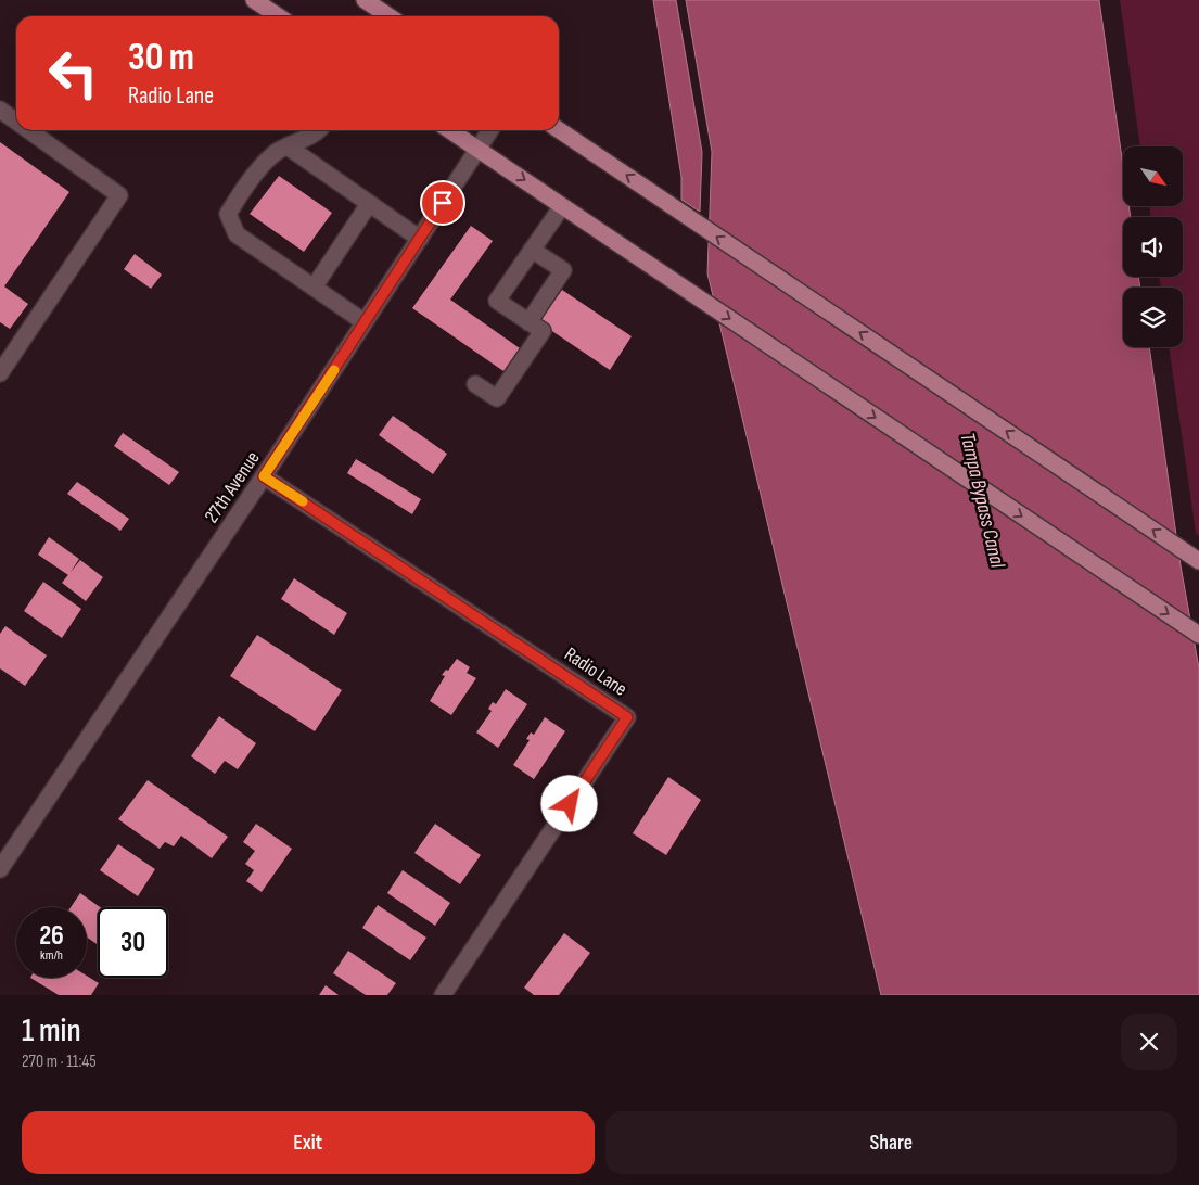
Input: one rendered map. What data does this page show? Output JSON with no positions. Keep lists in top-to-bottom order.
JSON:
{
  "streets": {
    "street": ["27th Avenue", "Radio Lane"]
  },
  "crossings": [
    ["27th Avenue", "Radio Lane"]
  ],
  "water": ["Tampa Bypass Canal"],
  "north": "bottom right",
  "page": {
    "turn": ["30 m", "Radio Lane"],
    "speed": "26 km/h",
    "limit": "30",
    "heading": ["1 min", "270 m · 11:45"],
    "buttons": ["Exit", "Share"]
  }
}
